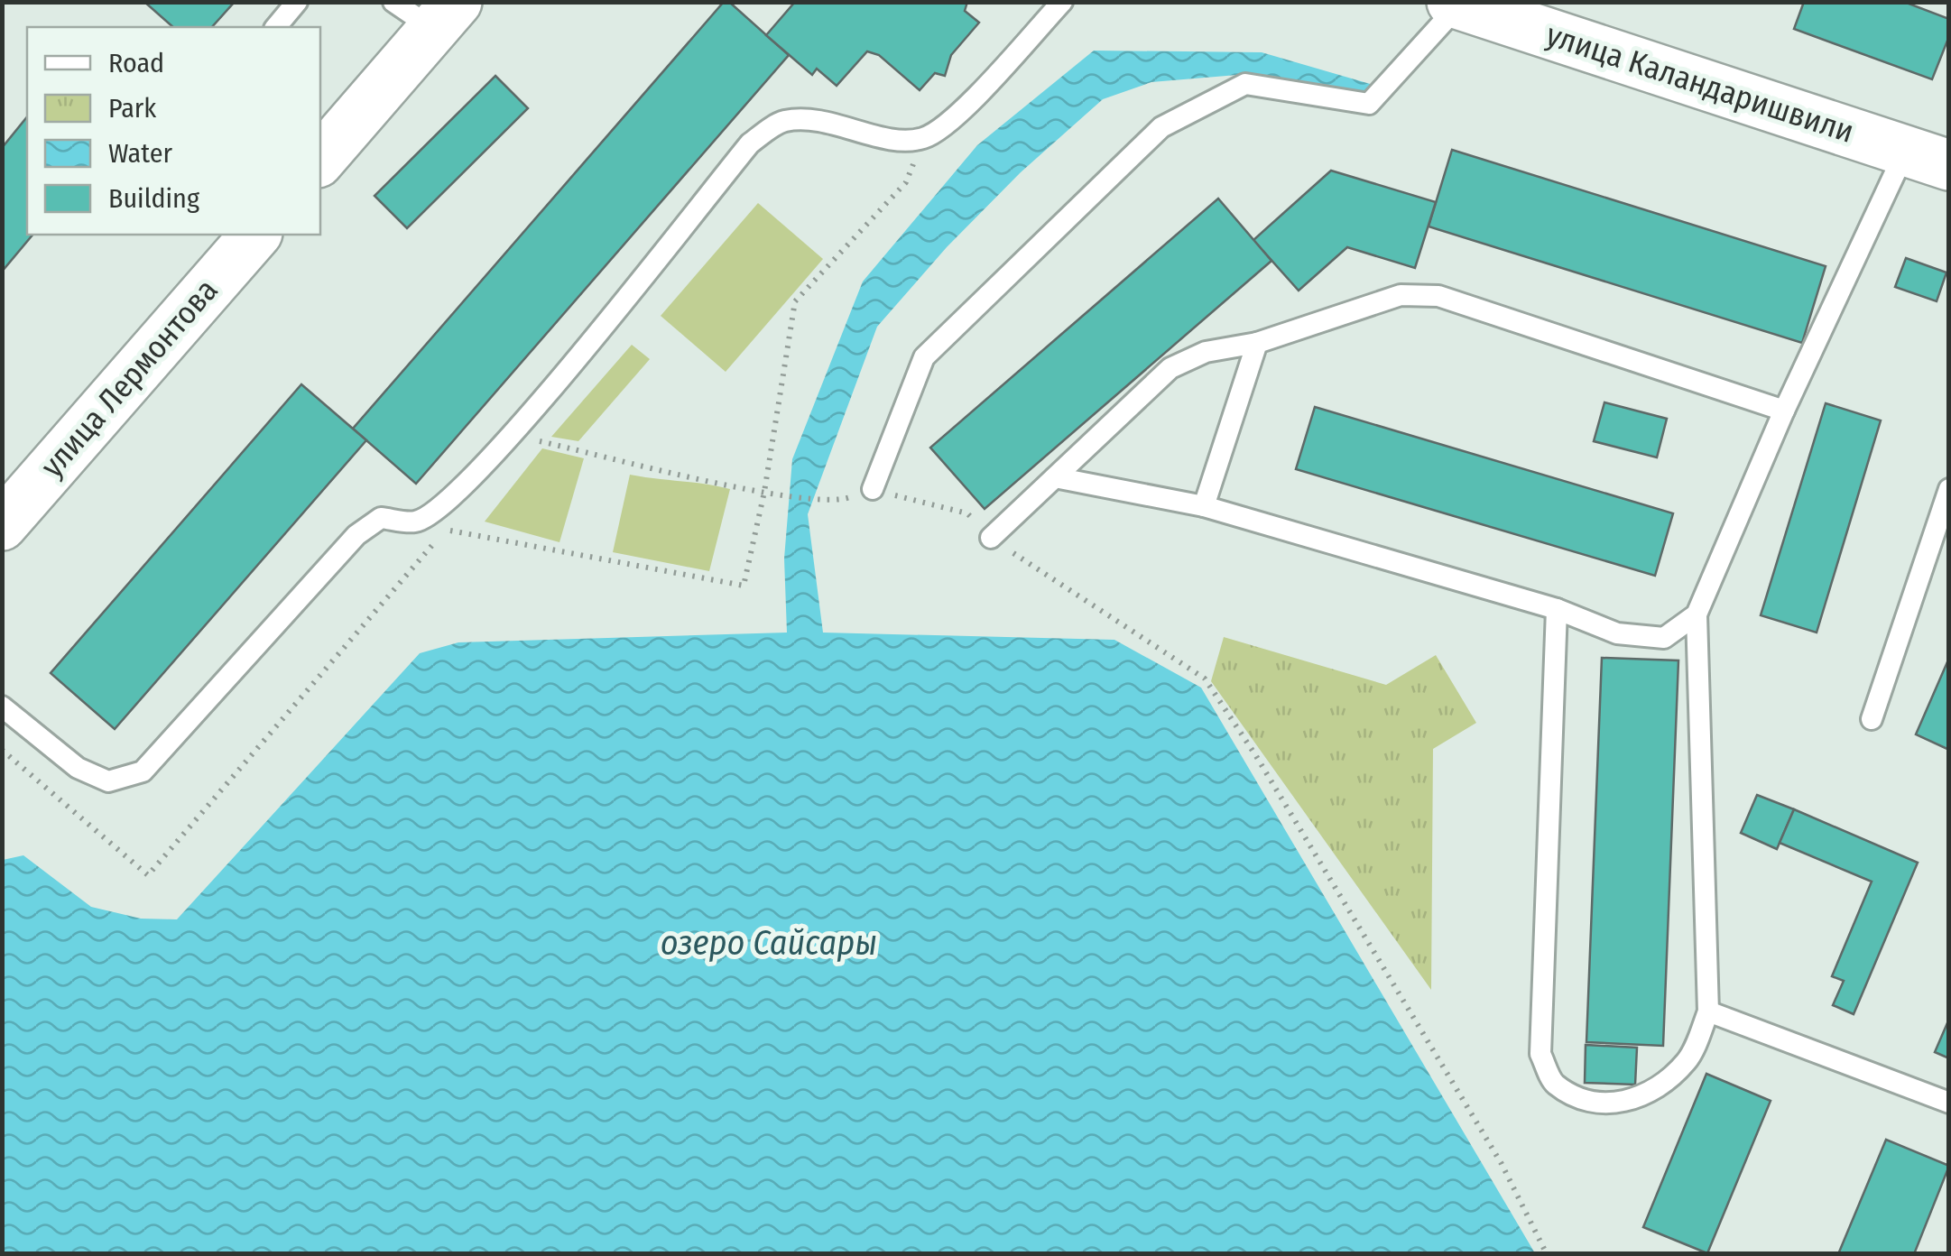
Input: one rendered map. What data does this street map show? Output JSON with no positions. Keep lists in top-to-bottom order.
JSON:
{
  "streets": {
    "main road": ["улица Каландаришвили", "улица Лермонтова"]
  },
  "water": ["озеро Сайсары"],
  "legend": [
    "Road",
    "Park",
    "Water",
    "Building"
  ]
}
